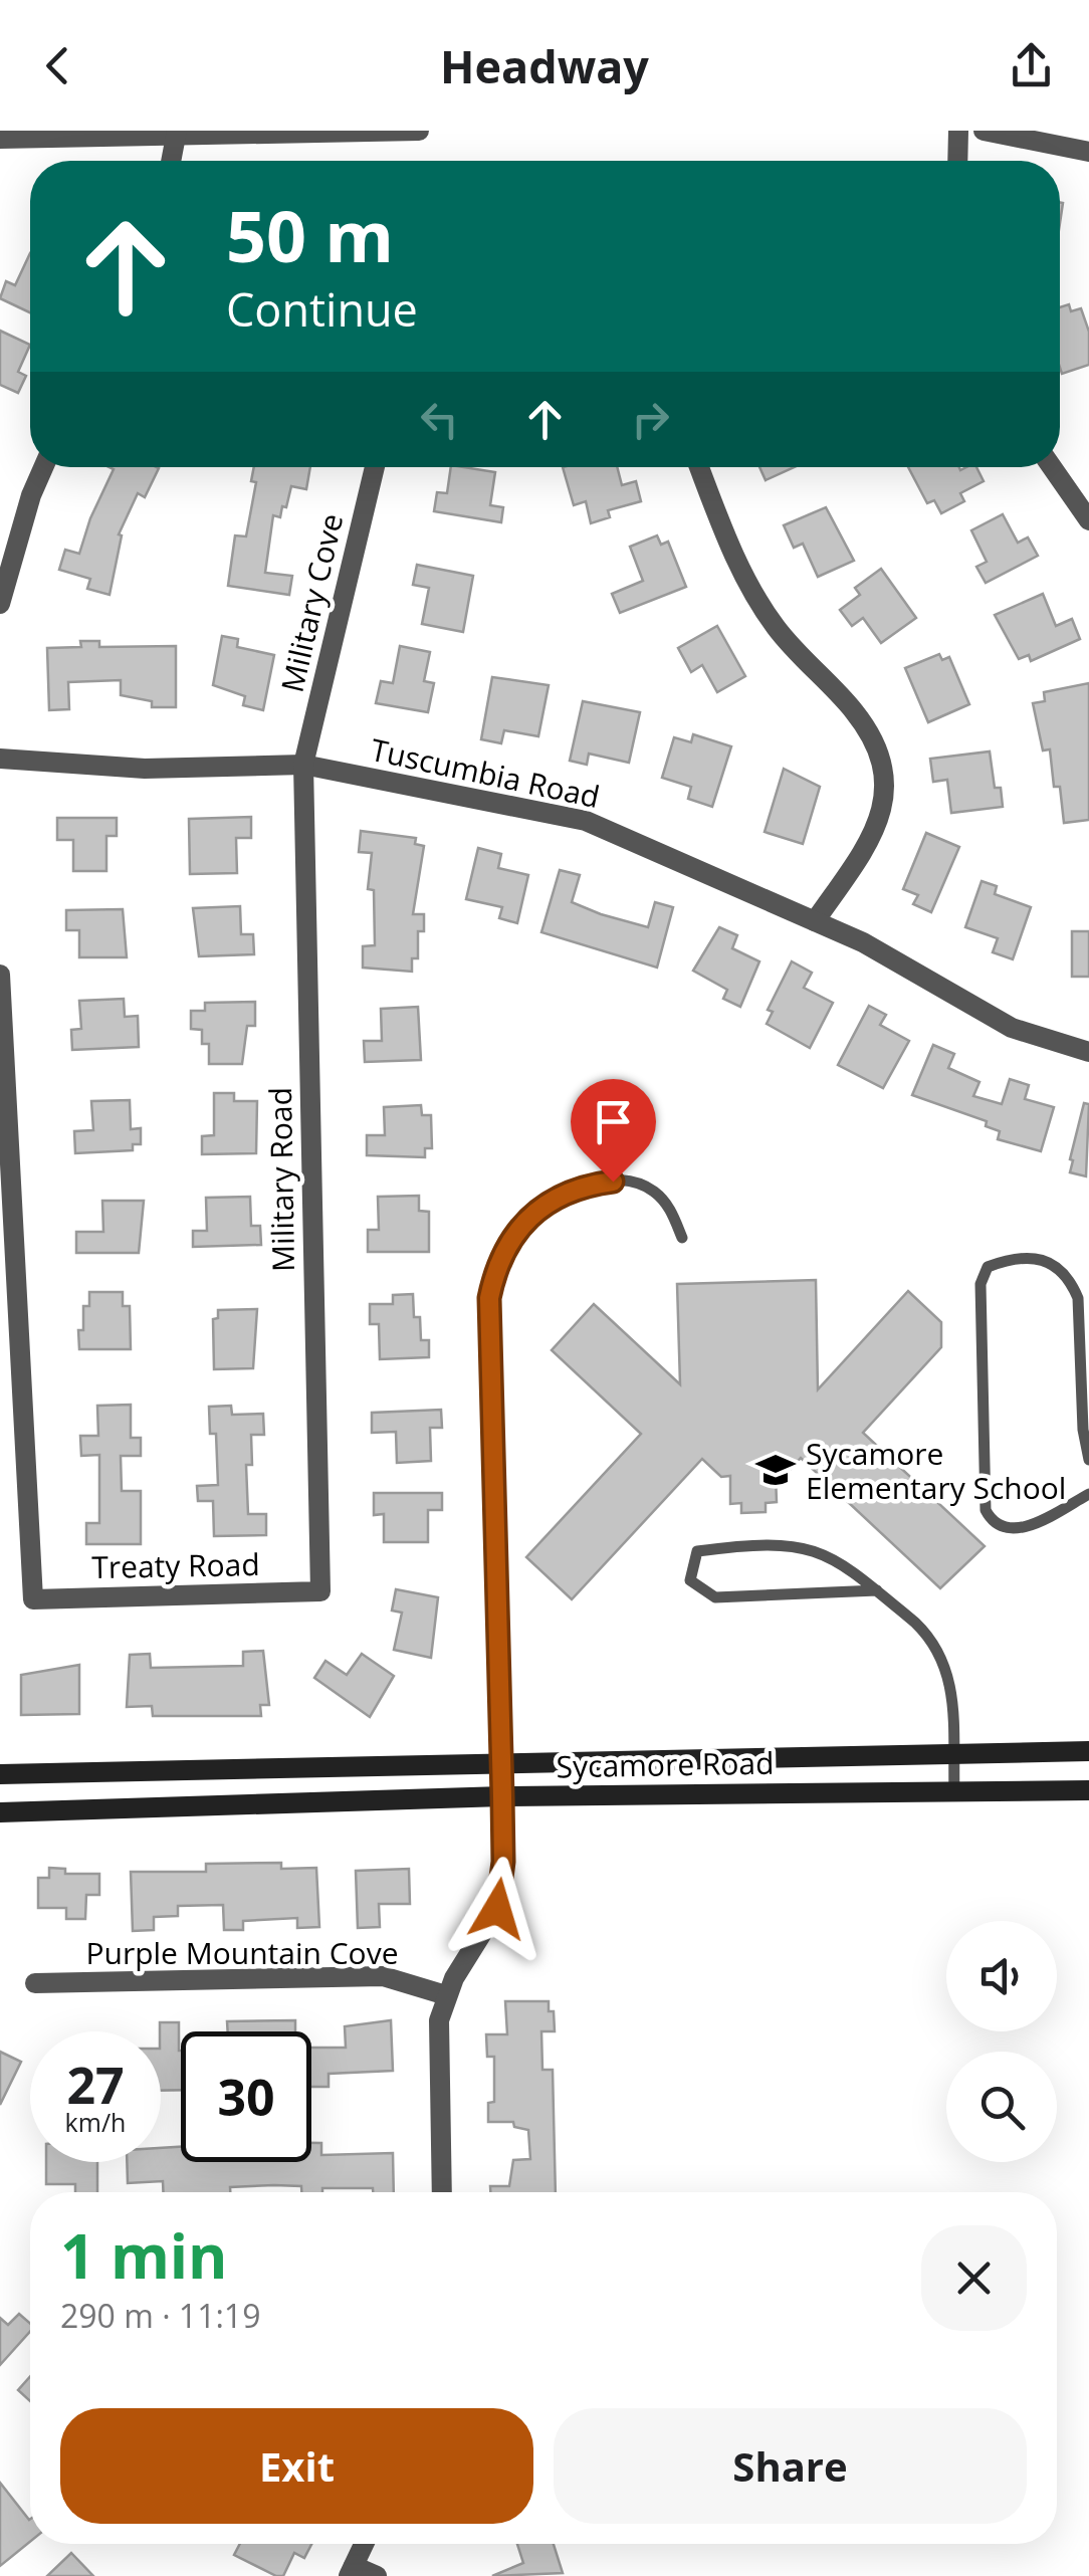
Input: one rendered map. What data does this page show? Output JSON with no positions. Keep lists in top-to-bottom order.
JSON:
{
  "streets": {
    "street": [
      "Military Cove",
      "Tuscumbia Road",
      "Military Road",
      "Treaty Road",
      "Sycamore Road",
      "Purple Mountain Cove"
    ]
  },
  "crossings": [
    ["Military Cove", "Tuscumbia Road"],
    ["Military Cove", "Military Road"],
    ["Tuscumbia Road", "Military Road"],
    ["Military Road", "Treaty Road"]
  ],
  "places": {
    "school or university": ["Sycamore Elementary School"]
  },
  "page": {
    "header": "Headway",
    "turn": ["50 m", "Continue"],
    "speed": "27 km/h",
    "limit": "30",
    "heading": ["1 min", "290 m · 11:19"],
    "buttons": ["Exit", "Share"]
  }
}
